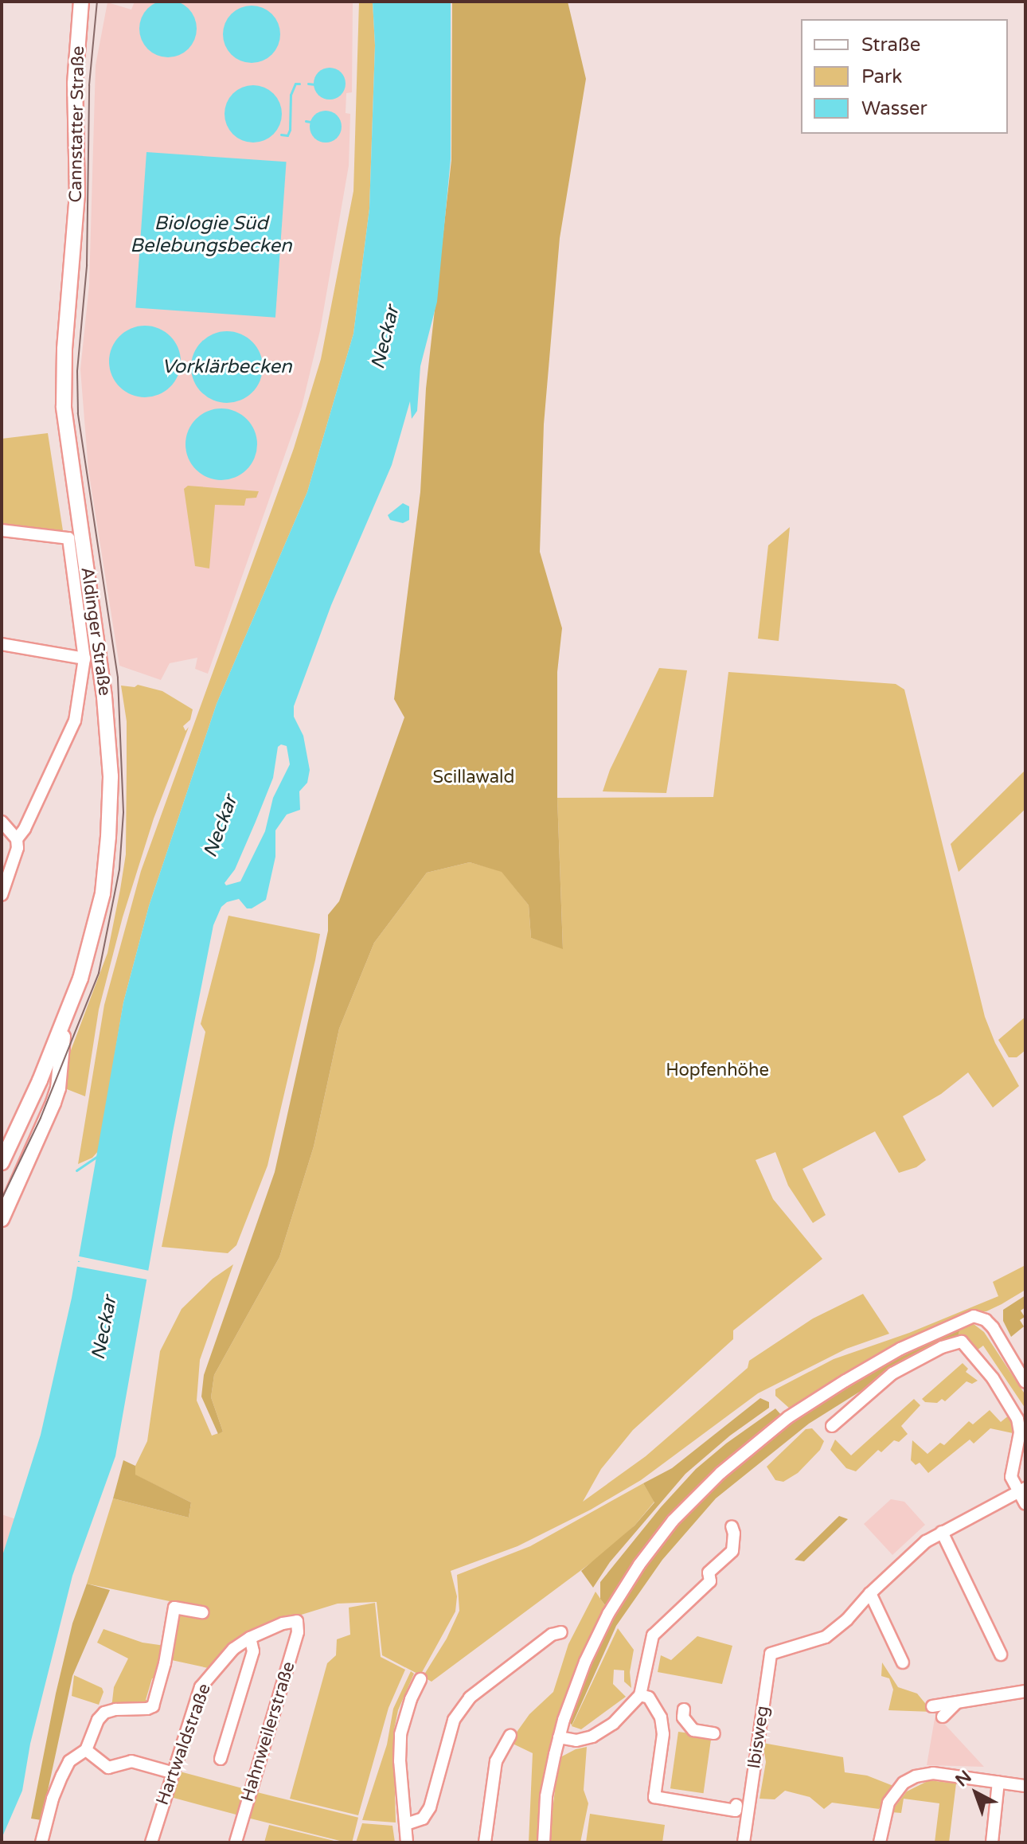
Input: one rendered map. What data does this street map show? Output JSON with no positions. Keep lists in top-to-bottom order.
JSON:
{
  "streets": {
    "main road": ["Cannstatter Straße", "Aldinger Straße"],
    "street": ["Hahnweilerstraße", "Ibisweg", "Hartwaldstraße"]
  },
  "crossings": [
    ["Cannstatter Straße", "Aldinger Straße"],
    ["Hahnweilerstraße", "Hartwaldstraße"]
  ],
  "water": ["Biologie Süd Belebungsbecken", "Neckar", "Vorklärbecken"],
  "parks": ["Scillawald", "Hopfenhöhe"],
  "legend": ["Straße", "Park", "Wasser"],
  "north": "top left"
}
